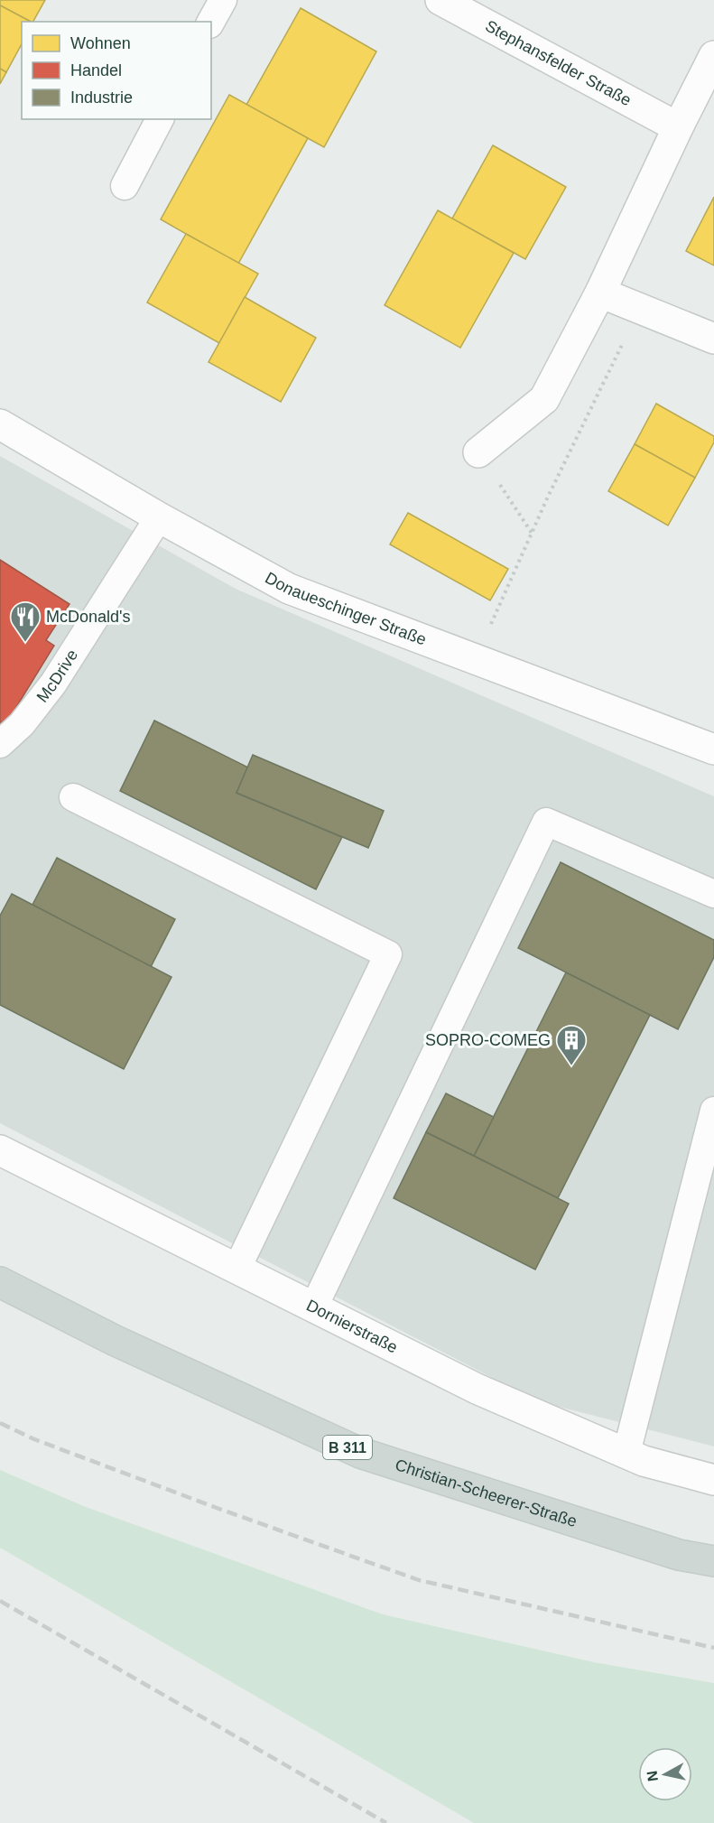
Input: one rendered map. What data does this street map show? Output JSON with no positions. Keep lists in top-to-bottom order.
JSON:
{
  "streets": {
    "main road": ["B 311", "Christian-Scheerer-Straße"],
    "street": ["Stephansfelder Straße", "Donaueschinger Straße", "Dornierstraße"],
    "lane": ["McDrive"]
  },
  "crossings": [
    ["Donaueschinger Straße", "McDrive"]
  ],
  "places": {
    "restaurant": ["McDonald's"],
    "building": ["SOPRO-COMEG"]
  },
  "legend": ["Wohnen", "Handel", "Industrie"],
  "north": "left"
}
